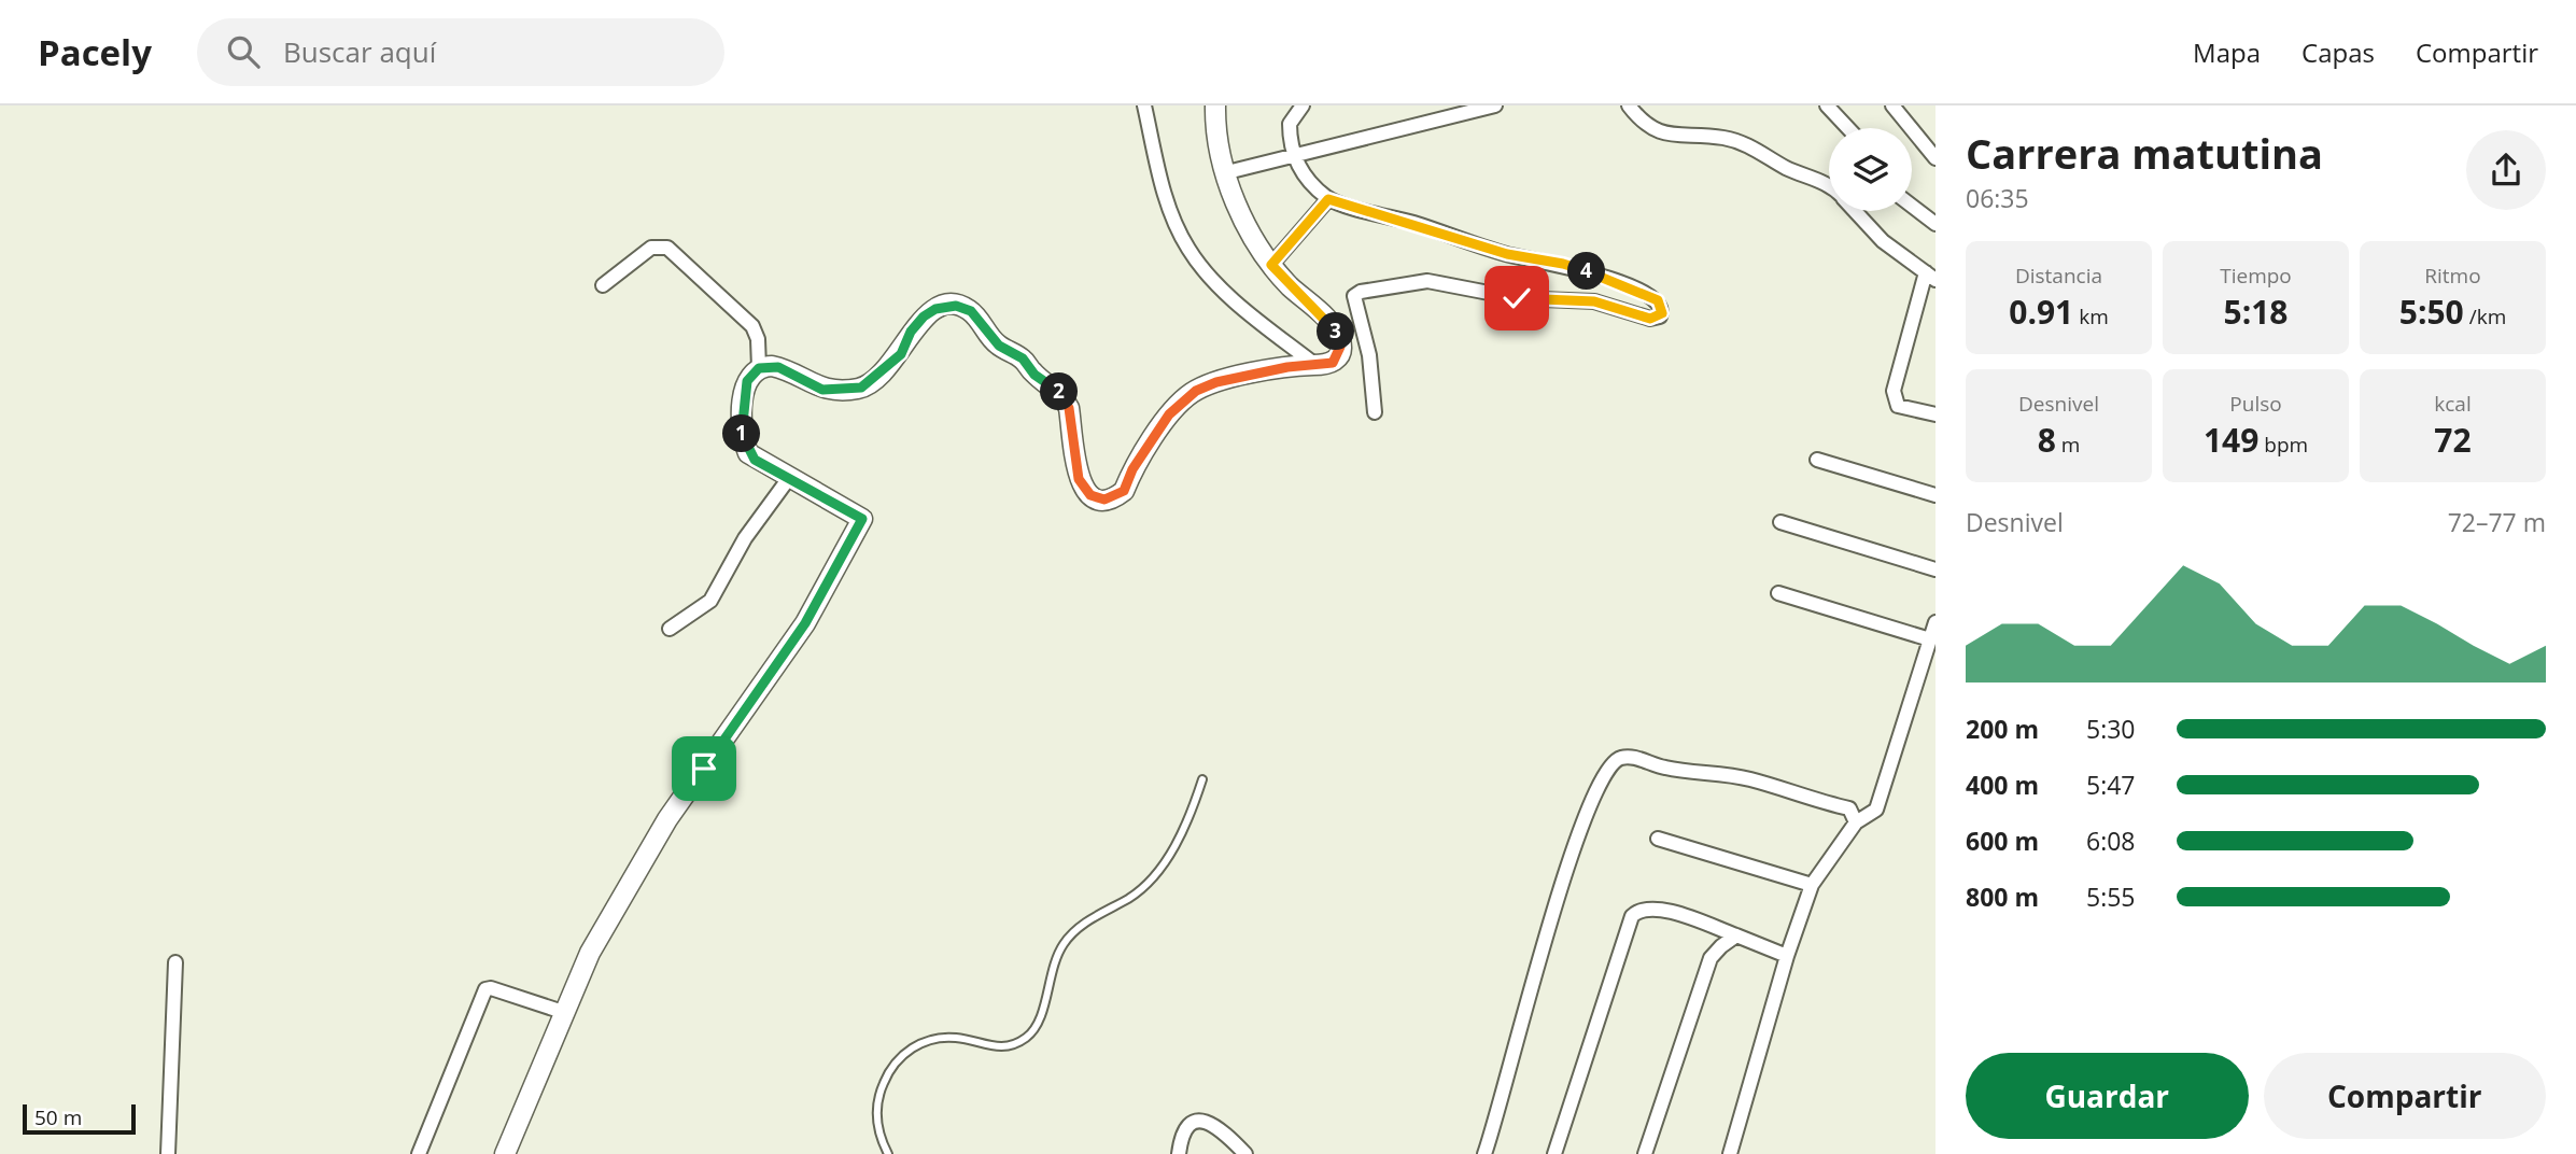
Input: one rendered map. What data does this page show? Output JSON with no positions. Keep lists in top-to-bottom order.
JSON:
{
  "scale_bar": "50 m",
  "page": {
    "header": "Pacely",
    "search": "Buscar aquí",
    "nav": ["Mapa", "Capas", "Compartir"],
    "heading": ["Carrera matutina", "06:35"],
    "stats": [
      ["Distancia", "0.91 km"],
      ["Tiempo", "5:18"],
      ["Ritmo", "5:50 /km"],
      ["Desnivel", "8 m"],
      ["Pulso", "149 bpm"],
      ["kcal", "72"]
    ],
    "pins": [
      "4",
      "3",
      "2",
      "1"
    ],
    "chart": ["Desnivel", "72–77 m"],
    "list": [
      {
        "name": "200 m",
        "note": "5:30"
      },
      {
        "name": "400 m",
        "note": "5:47"
      },
      {
        "name": "600 m",
        "note": "6:08"
      },
      {
        "name": "800 m",
        "note": "5:55"
      }
    ],
    "buttons": ["Guardar", "Compartir"],
    "scale": "50 m"
  }
}
